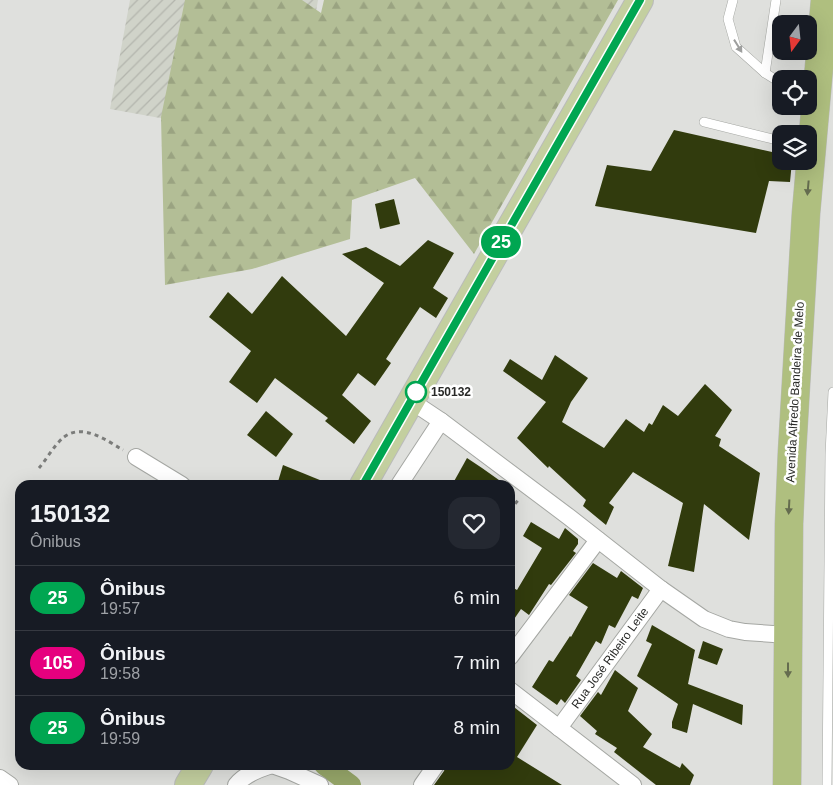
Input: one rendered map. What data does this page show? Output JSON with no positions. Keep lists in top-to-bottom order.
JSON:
{
  "streets": {
    "highway": ["Avenida Alfredo Bandeira de Melo"],
    "street": ["Rua José Ribeiro Leite"]
  },
  "one_way": ["Avenida Alfredo Bandeira de Melo"],
  "places": ["150132"],
  "lines": ["bus line 25"],
  "north": "bottom",
  "page": {
    "on_map": "25",
    "heading": ["150132", "Ônibus"],
    "list": [
      {
        "mark": "25",
        "name": "Ônibus",
        "note": "19:57",
        "value": "6 min"
      },
      {
        "mark": "105",
        "name": "Ônibus",
        "note": "19:58",
        "value": "7 min"
      },
      {
        "mark": "25",
        "name": "Ônibus",
        "note": "19:59",
        "value": "8 min"
      }
    ]
  }
}
